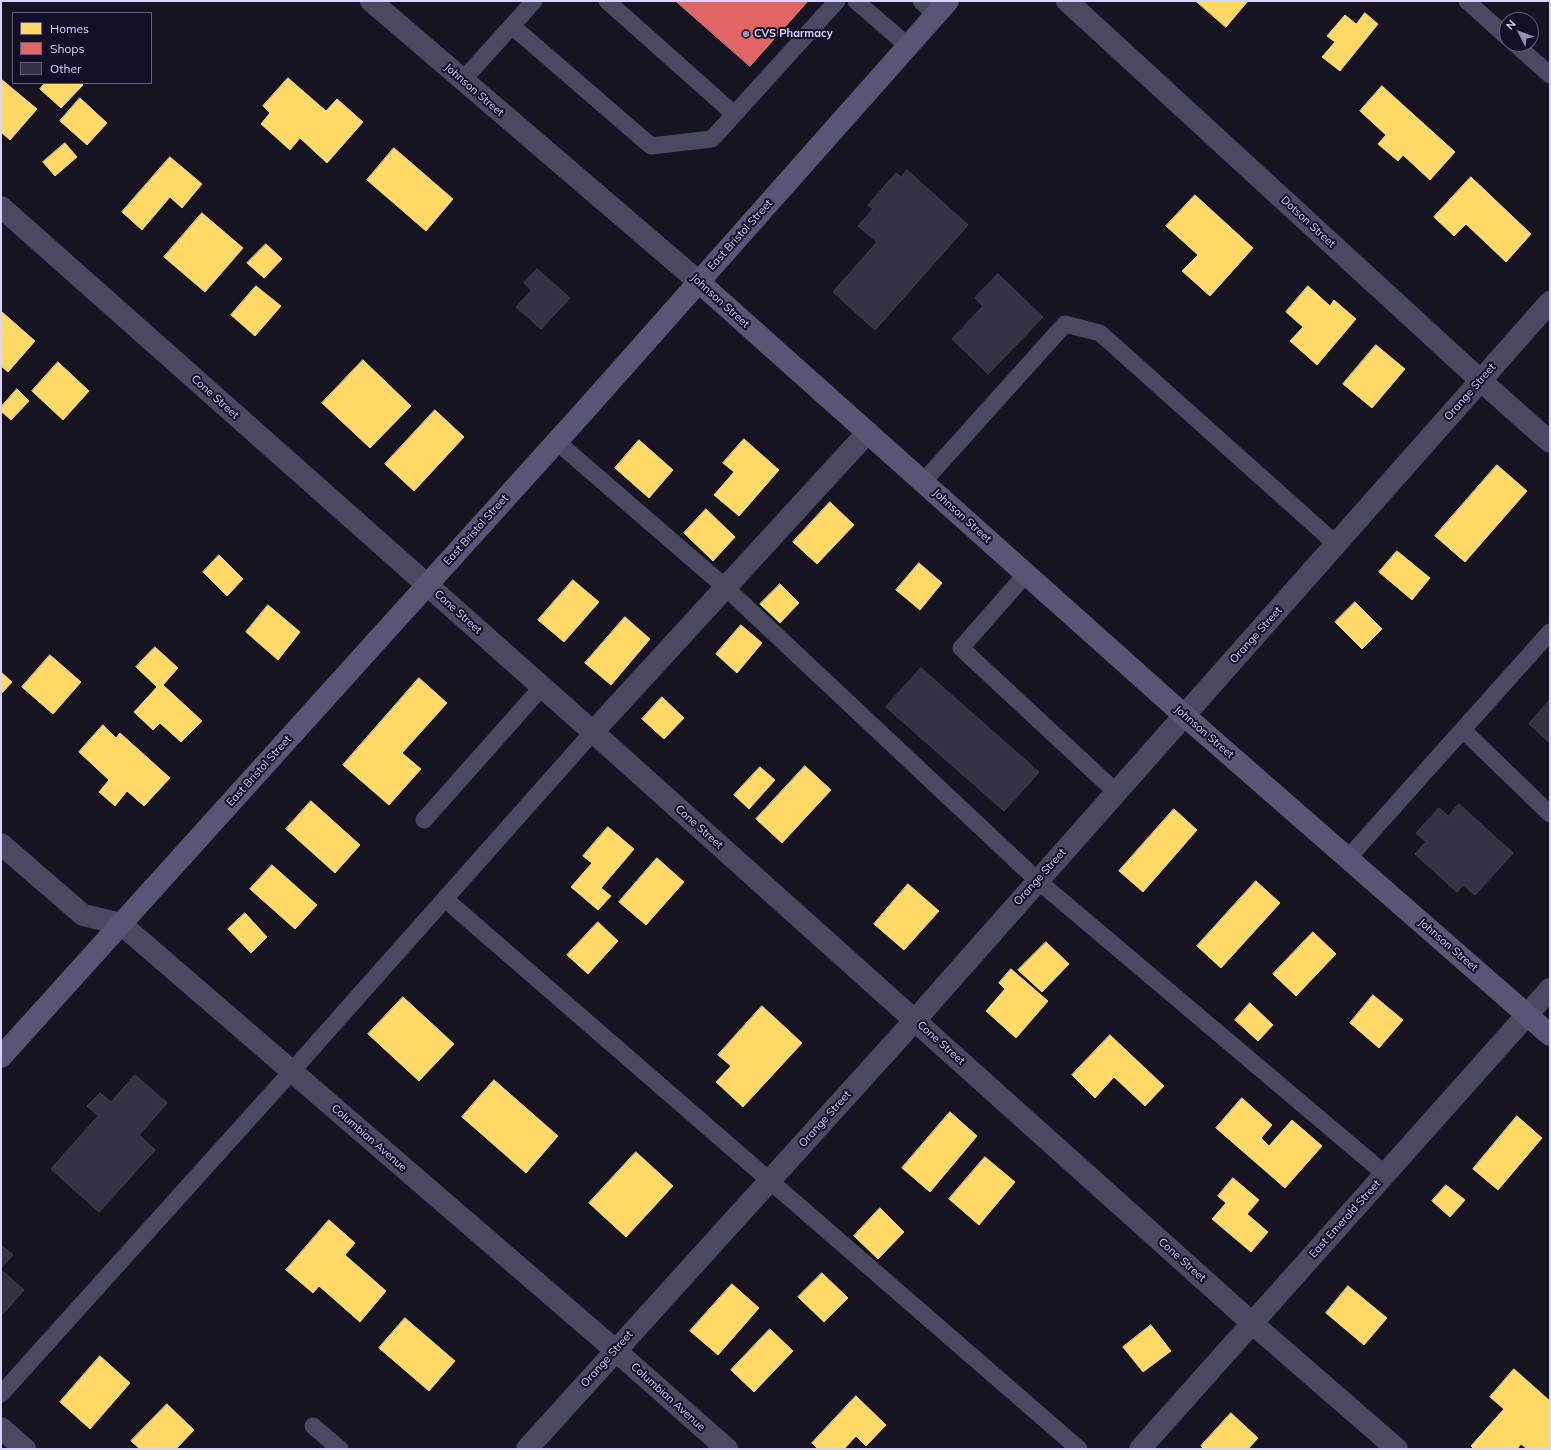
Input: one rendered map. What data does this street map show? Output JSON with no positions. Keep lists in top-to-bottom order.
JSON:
{
  "streets": {
    "main road": ["Johnson Street", "East Bristol Street"],
    "street": [
      "Dotson Street",
      "Orange Street",
      "Cone Street",
      "Columbian Avenue",
      "East Emerald Street"
    ]
  },
  "crossings": [
    ["Johnson Street", "East Bristol Street"],
    ["Johnson Street", "Orange Street"],
    ["Johnson Street", "East Emerald Street"],
    ["Dotson Street", "Orange Street"],
    ["East Bristol Street", "Cone Street"],
    ["East Bristol Street", "Columbian Avenue"],
    ["Orange Street", "Cone Street"],
    ["Orange Street", "Columbian Avenue"],
    ["Cone Street", "East Emerald Street"]
  ],
  "places": ["CVS Pharmacy"],
  "legend": ["Homes", "Shops", "Other"],
  "north": "top left"
}
